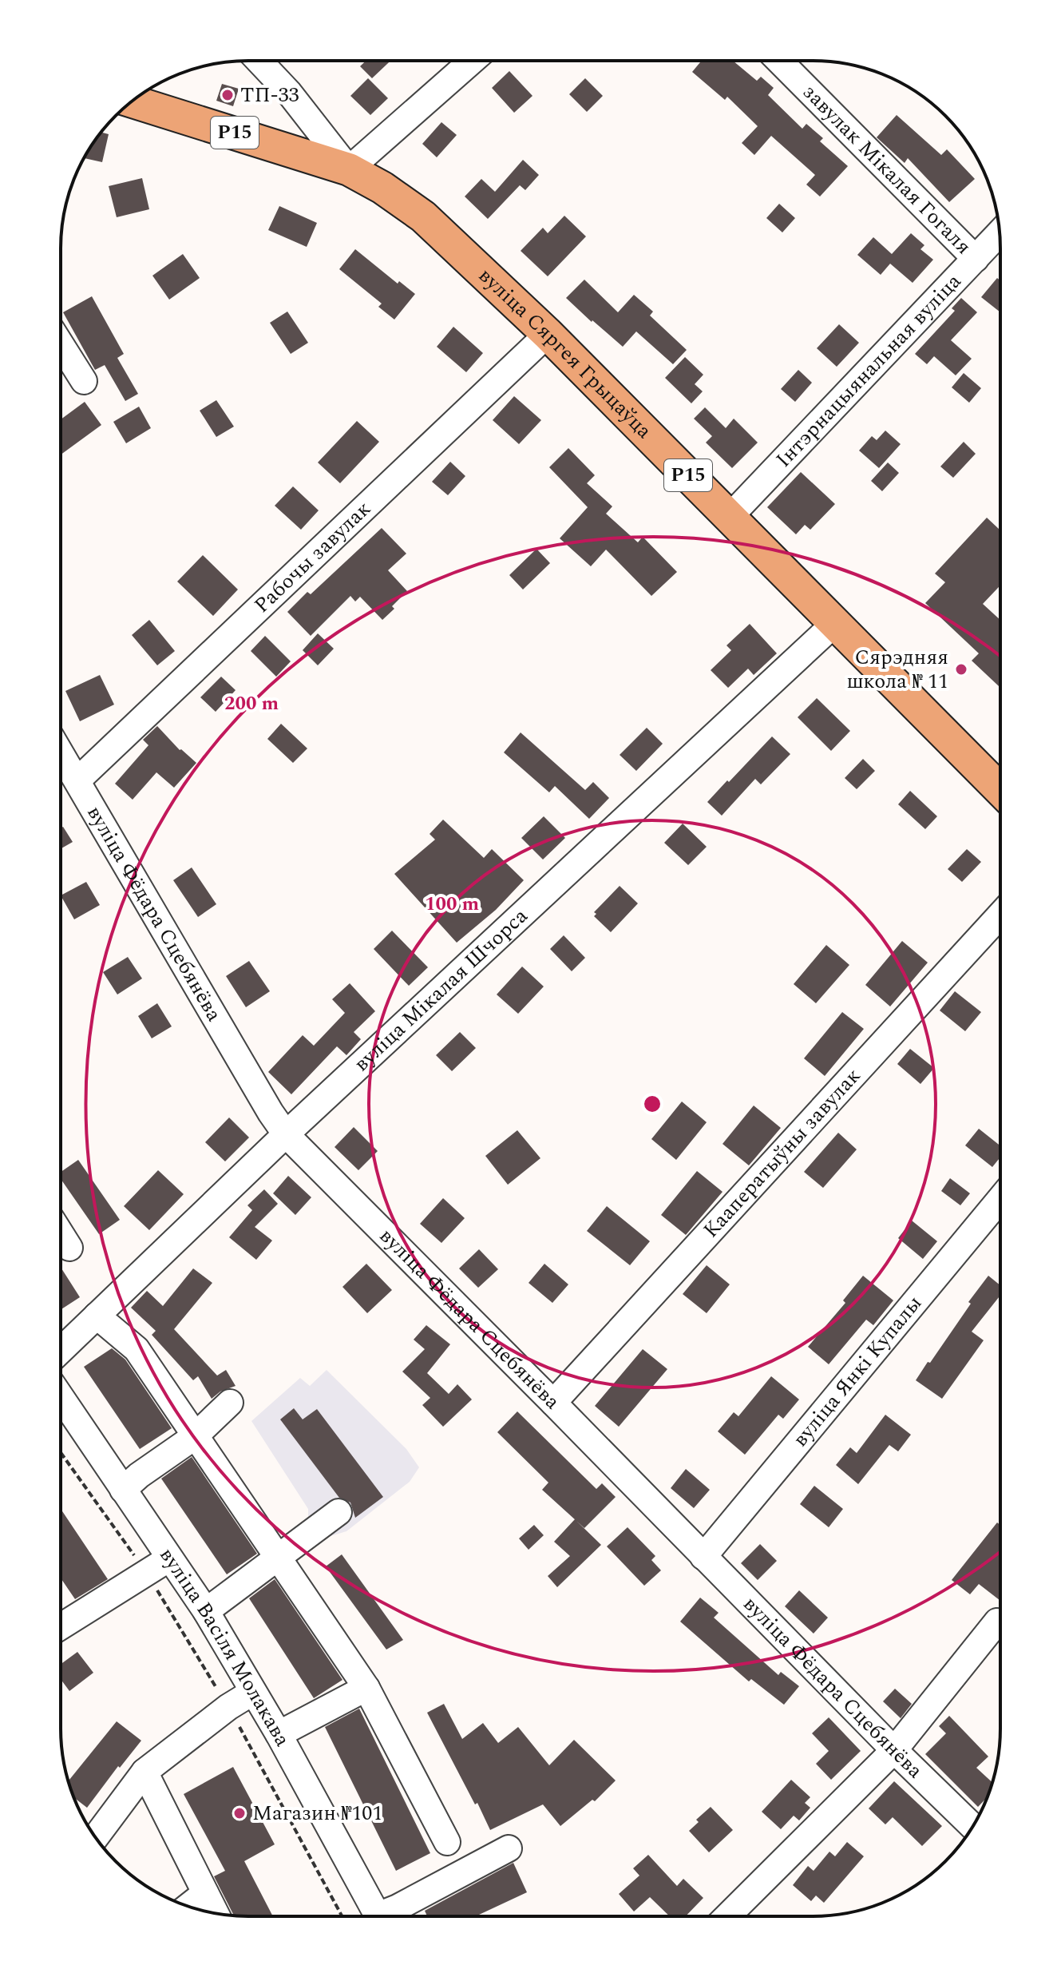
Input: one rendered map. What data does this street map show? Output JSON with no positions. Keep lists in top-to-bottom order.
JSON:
{
  "streets": {
    "main road": ["Р15", "вуліца Сяргея Грыцаўца"],
    "street": [
      "завулак Мікалая Гогаля",
      "Інтэрнацыянальная вуліца",
      "Рабочы завулак",
      "вуліца Фёдара Сцебянёва",
      "вуліца Мікалая Шчорса",
      "Кааператыўны завулак",
      "вуліца Янкі Купалы",
      "вуліца Васіля Молакава"
    ]
  },
  "crossings": [
    ["Р15", "вуліца Сяргея Грыцаўца"],
    ["завулак Мікалая Гогаля", "Інтэрнацыянальная вуліца"],
    ["вуліца Сяргея Грыцаўца", "Інтэрнацыянальная вуліца"],
    ["вуліца Сяргея Грыцаўца", "Рабочы завулак"],
    ["вуліца Сяргея Грыцаўца", "вуліца Мікалая Шчорса"],
    ["Рабочы завулак", "вуліца Фёдара Сцебянёва"],
    ["вуліца Фёдара Сцебянёва", "вуліца Мікалая Шчорса"],
    ["вуліца Фёдара Сцебянёва", "Кааператыўны завулак"],
    ["вуліца Фёдара Сцебянёва", "вуліца Янкі Купалы"]
  ],
  "places": ["ТП-33", "Сярэдняя школа № 11", "Магазин №101"],
  "rings": ["200 m", "100 m"]
}
